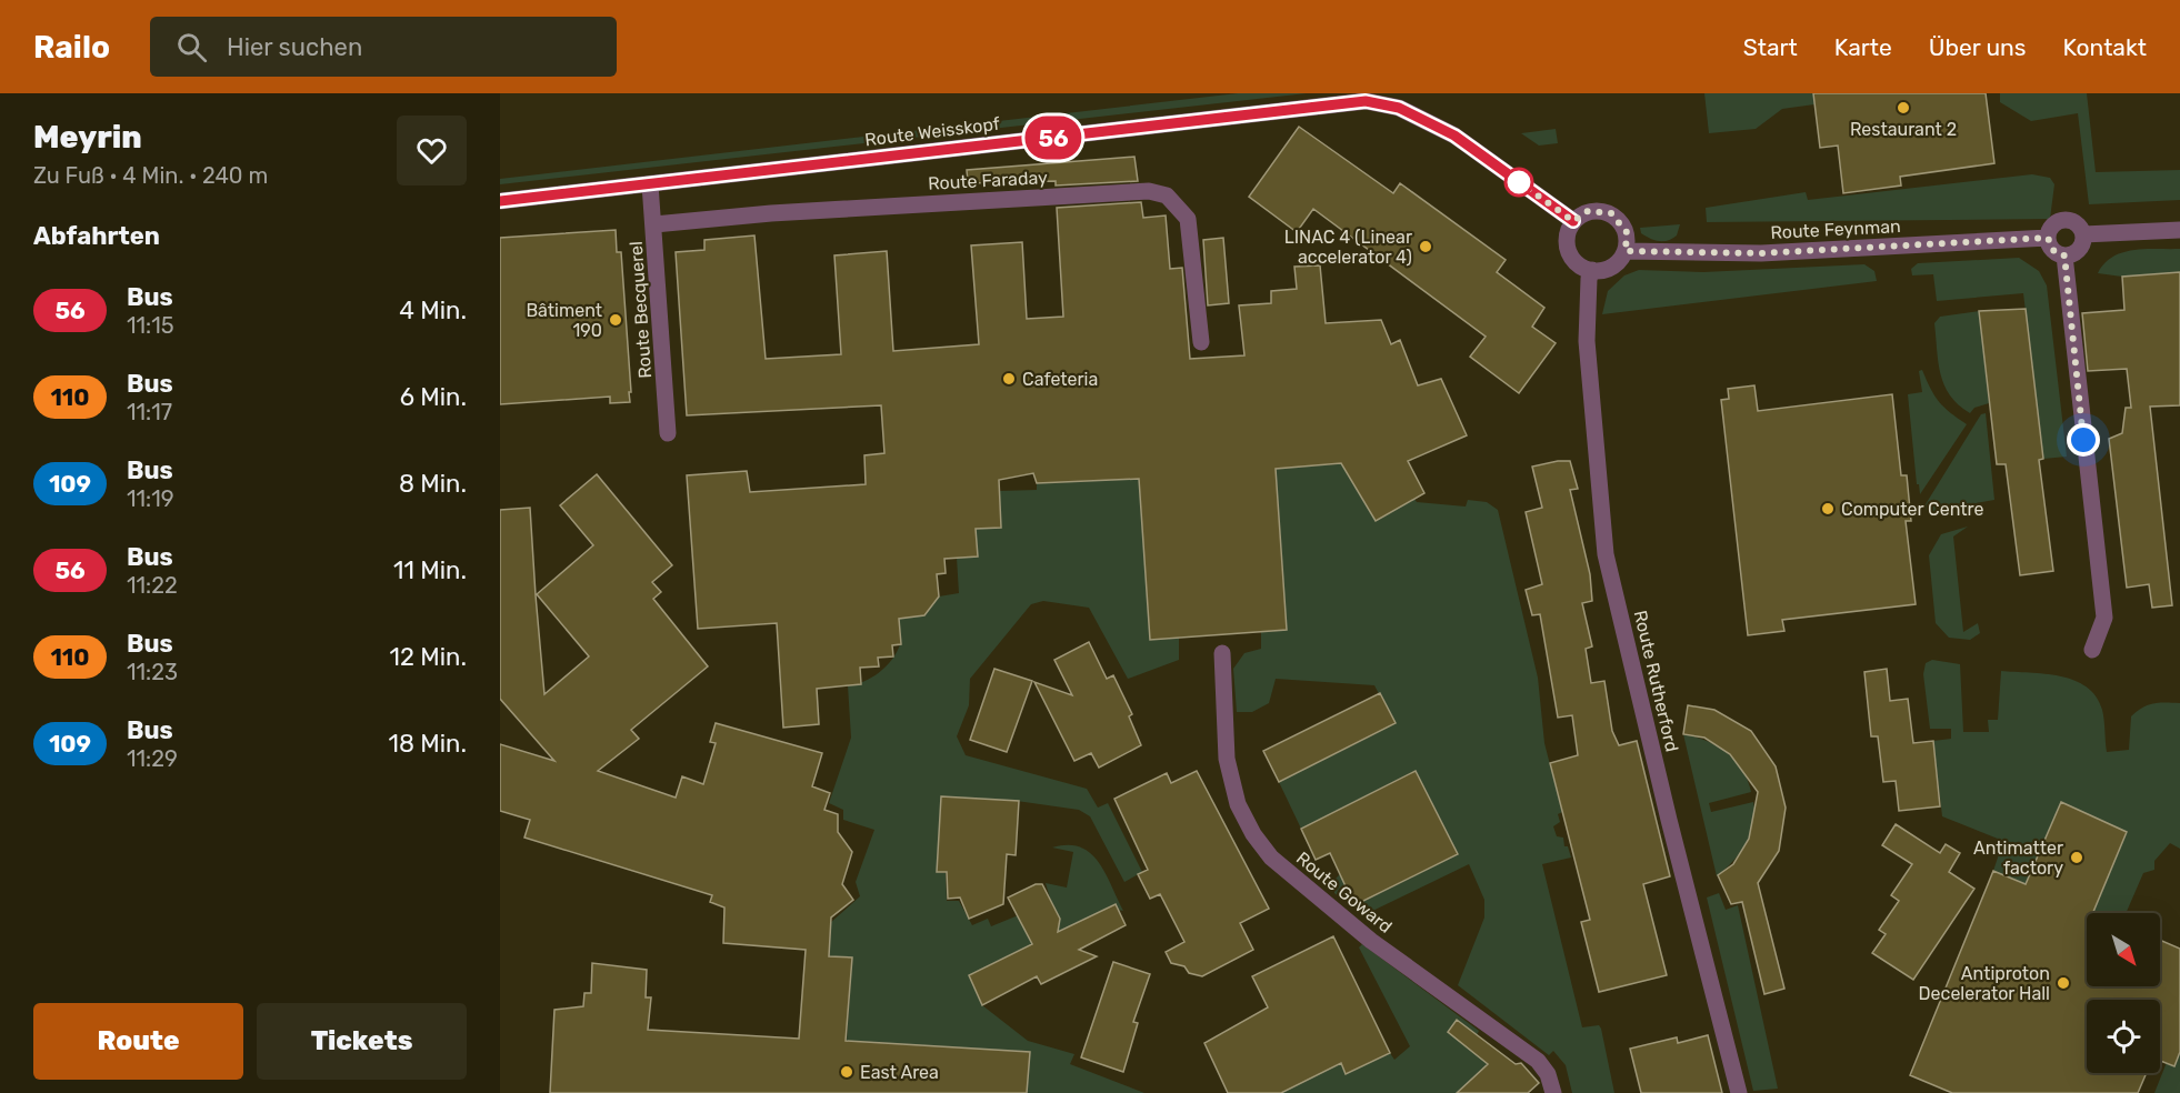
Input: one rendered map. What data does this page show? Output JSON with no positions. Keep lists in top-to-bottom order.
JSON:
{
  "streets": {
    "street": [
      "Route Weisskopf",
      "Route Faraday",
      "Route Feynman",
      "Route Becquerel",
      "Route Rutherford",
      "Route Goward"
    ]
  },
  "crossings": [
    ["Route Weisskopf", "Route Feynman"],
    ["Route Weisskopf", "Route Becquerel"],
    ["Route Weisskopf", "Route Rutherford"],
    ["Route Faraday", "Route Becquerel"],
    ["Route Feynman", "Route Rutherford"]
  ],
  "places": [
    "Restaurant 2",
    "LINAC 4 (Linear accelerator 4)",
    "Bâtiment 190",
    "Cafeteria",
    "Computer Centre",
    "Antimatter factory",
    "Antiproton Decelerator Hall",
    "East Area"
  ],
  "lines": ["bus line 56"],
  "north": "bottom right",
  "page": {
    "header": "Railo",
    "search": "Hier suchen",
    "nav": [
      "Start",
      "Karte",
      "Über uns",
      "Kontakt"
    ],
    "heading": [
      ["Meyrin", "Zu Fuß · 4 Min. · 240 m"],
      "Abfahrten"
    ],
    "on_map": "56",
    "list": [
      {
        "mark": "56",
        "name": "Bus",
        "note": "11:15",
        "value": "4 Min."
      },
      {
        "mark": "110",
        "name": "Bus",
        "note": "11:17",
        "value": "6 Min."
      },
      {
        "mark": "109",
        "name": "Bus",
        "note": "11:19",
        "value": "8 Min."
      },
      {
        "mark": "56",
        "name": "Bus",
        "note": "11:22",
        "value": "11 Min."
      },
      {
        "mark": "110",
        "name": "Bus",
        "note": "11:23",
        "value": "12 Min."
      },
      {
        "mark": "109",
        "name": "Bus",
        "note": "11:29",
        "value": "18 Min."
      }
    ],
    "buttons": ["Route", "Tickets"]
  }
}
